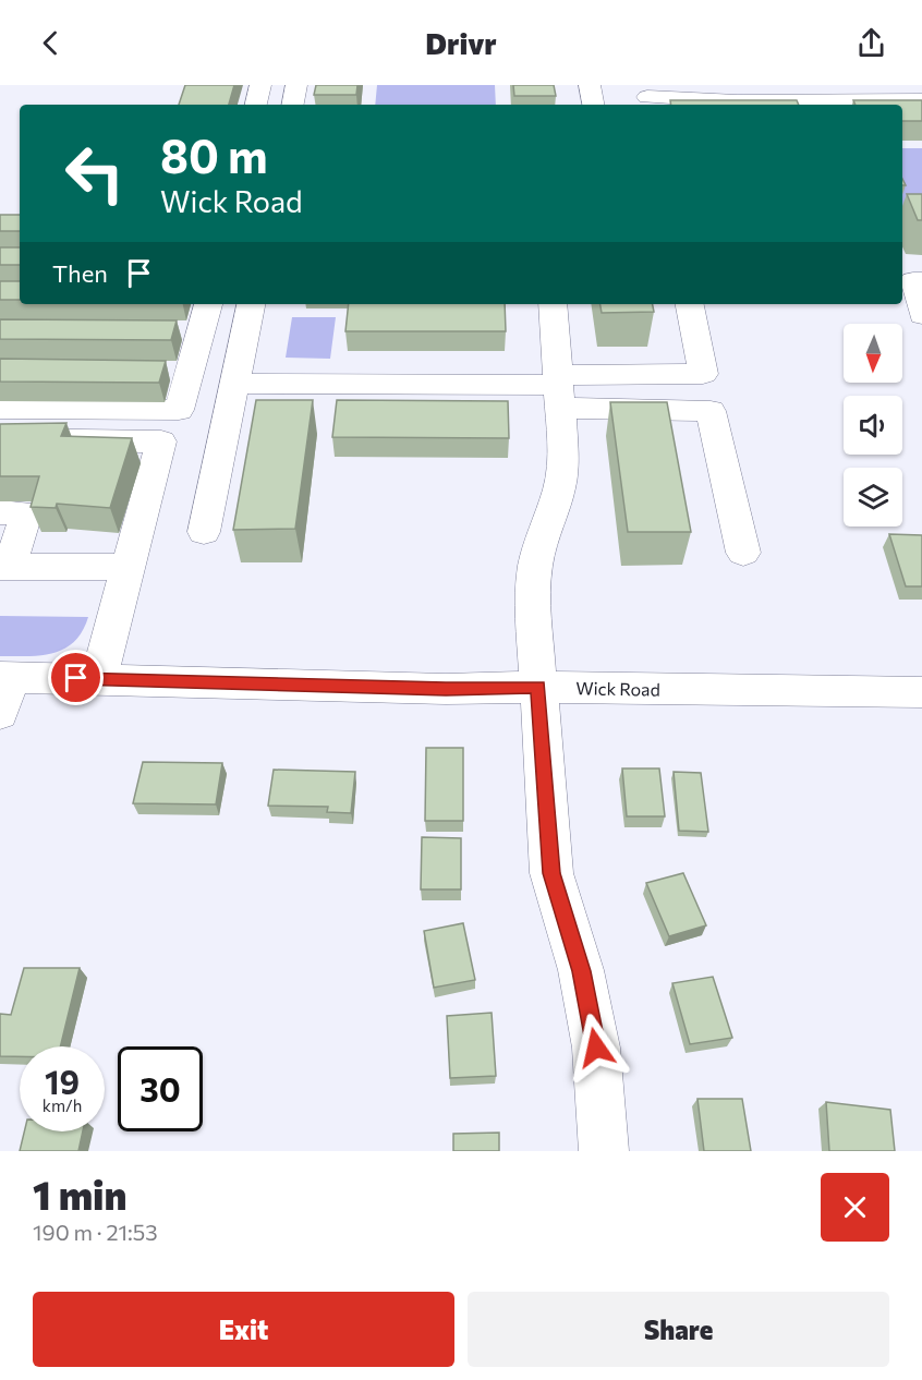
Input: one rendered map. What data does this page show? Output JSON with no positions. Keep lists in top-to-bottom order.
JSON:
{
  "streets": {
    "street": ["Wick Road"]
  },
  "north": "bottom",
  "page": {
    "header": "Drivr",
    "turn": ["80 m", "Wick Road"],
    "then": "Then",
    "speed": "19 km/h",
    "limit": "30",
    "heading": ["1 min", "190 m · 21:53"],
    "buttons": ["Exit", "Share"]
  }
}
